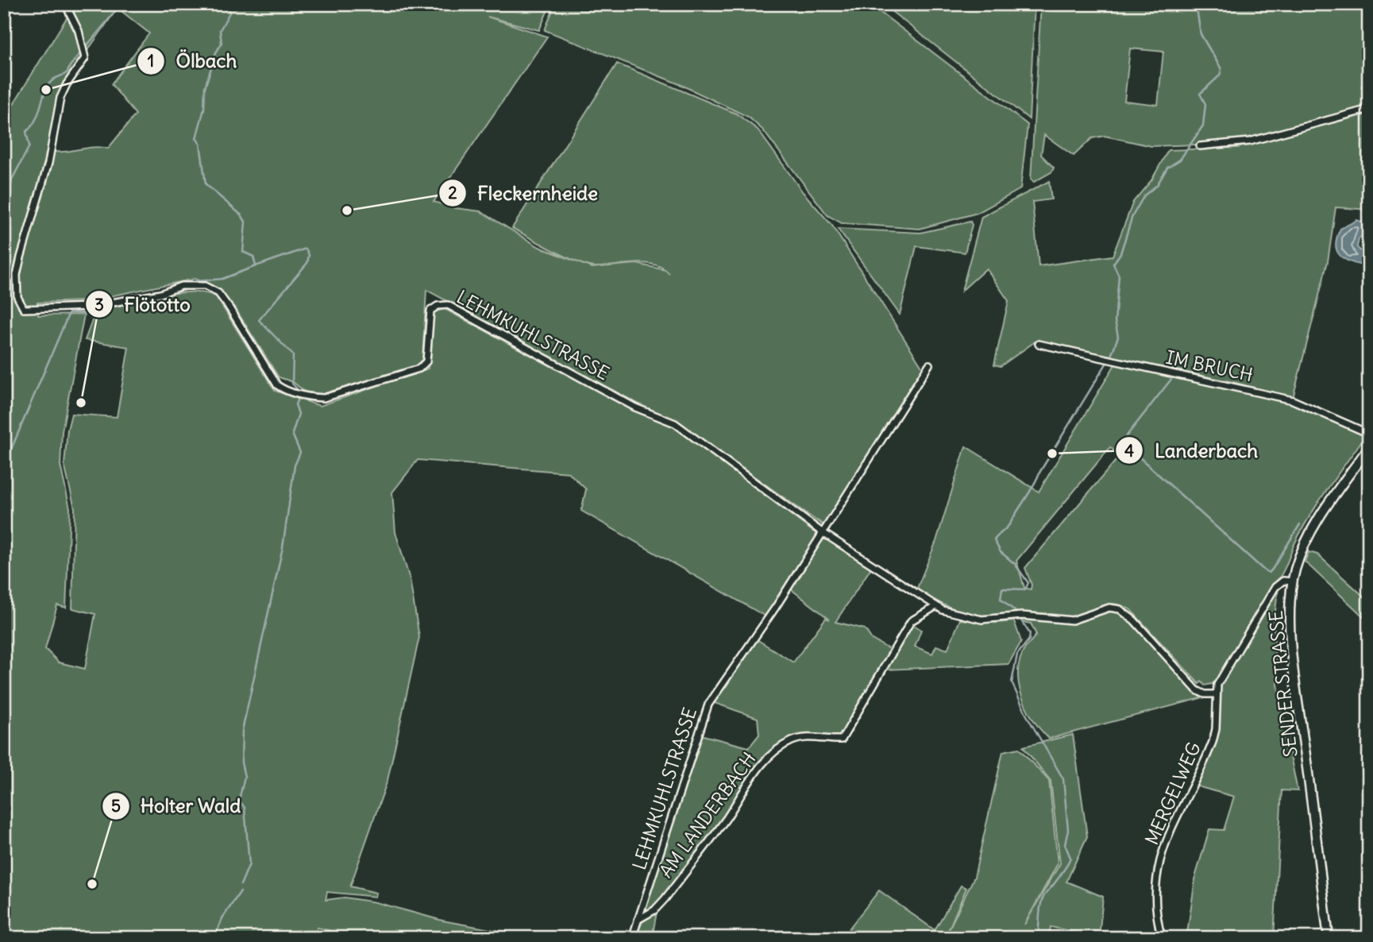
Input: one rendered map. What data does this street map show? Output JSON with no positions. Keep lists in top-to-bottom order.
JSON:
{
  "streets": {
    "main road": ["SENDER STRASSE"],
    "street": [
      "LEHMKUHLSTRASSE",
      "IM BRUCH",
      "MERGELWEG",
      "AM LANDERBACH"
    ]
  },
  "crossings": [
    ["LEHMKUHLSTRASSE", "MERGELWEG"],
    ["LEHMKUHLSTRASSE", "AM LANDERBACH"]
  ],
  "places": [
    "Ölbach",
    "Fleckernheide",
    "Flötotto",
    "Landerbach",
    "Holter Wald"
  ]
}
